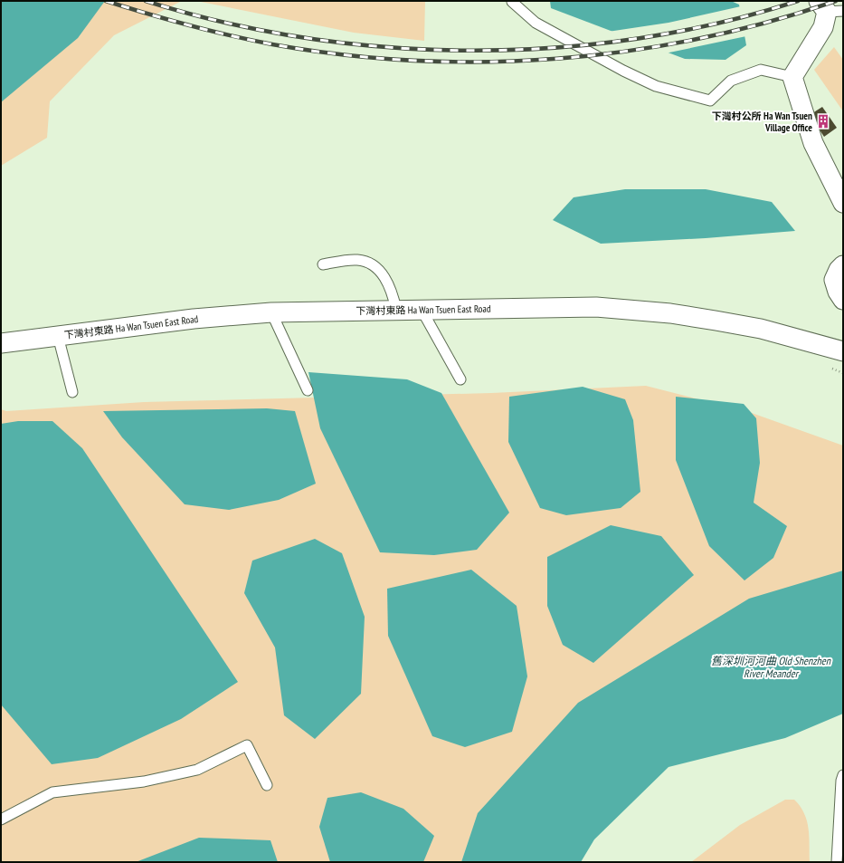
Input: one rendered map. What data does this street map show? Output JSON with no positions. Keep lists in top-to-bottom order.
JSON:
{
  "streets": {
    "street": ["下灣村東路 Ha Wan Tsuen East Road"]
  },
  "water": ["舊深圳河河曲 Old Shenzhen River Meander"],
  "places": {
    "building": ["下灣村公所 Ha Wan Tsuen Village Office"]
  }
}
